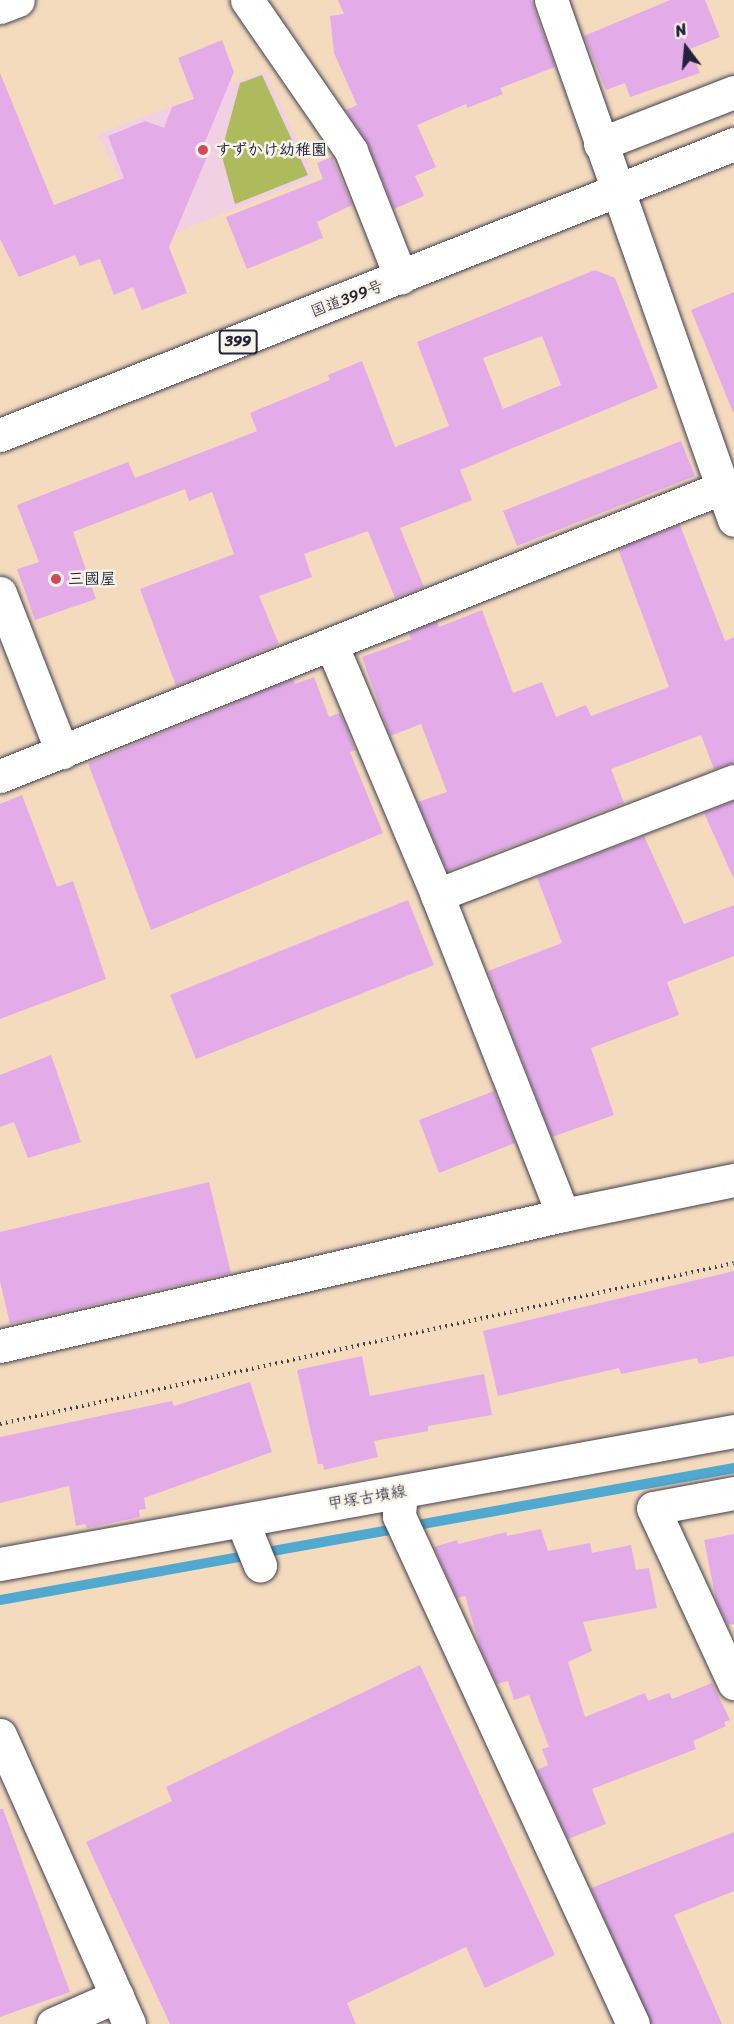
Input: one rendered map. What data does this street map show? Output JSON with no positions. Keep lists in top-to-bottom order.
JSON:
{
  "streets": {
    "main road": ["国道399号", "399", "甲塚古墳線"]
  },
  "places": ["すずかけ幼稚園", "三國屋"],
  "north": "top"
}
